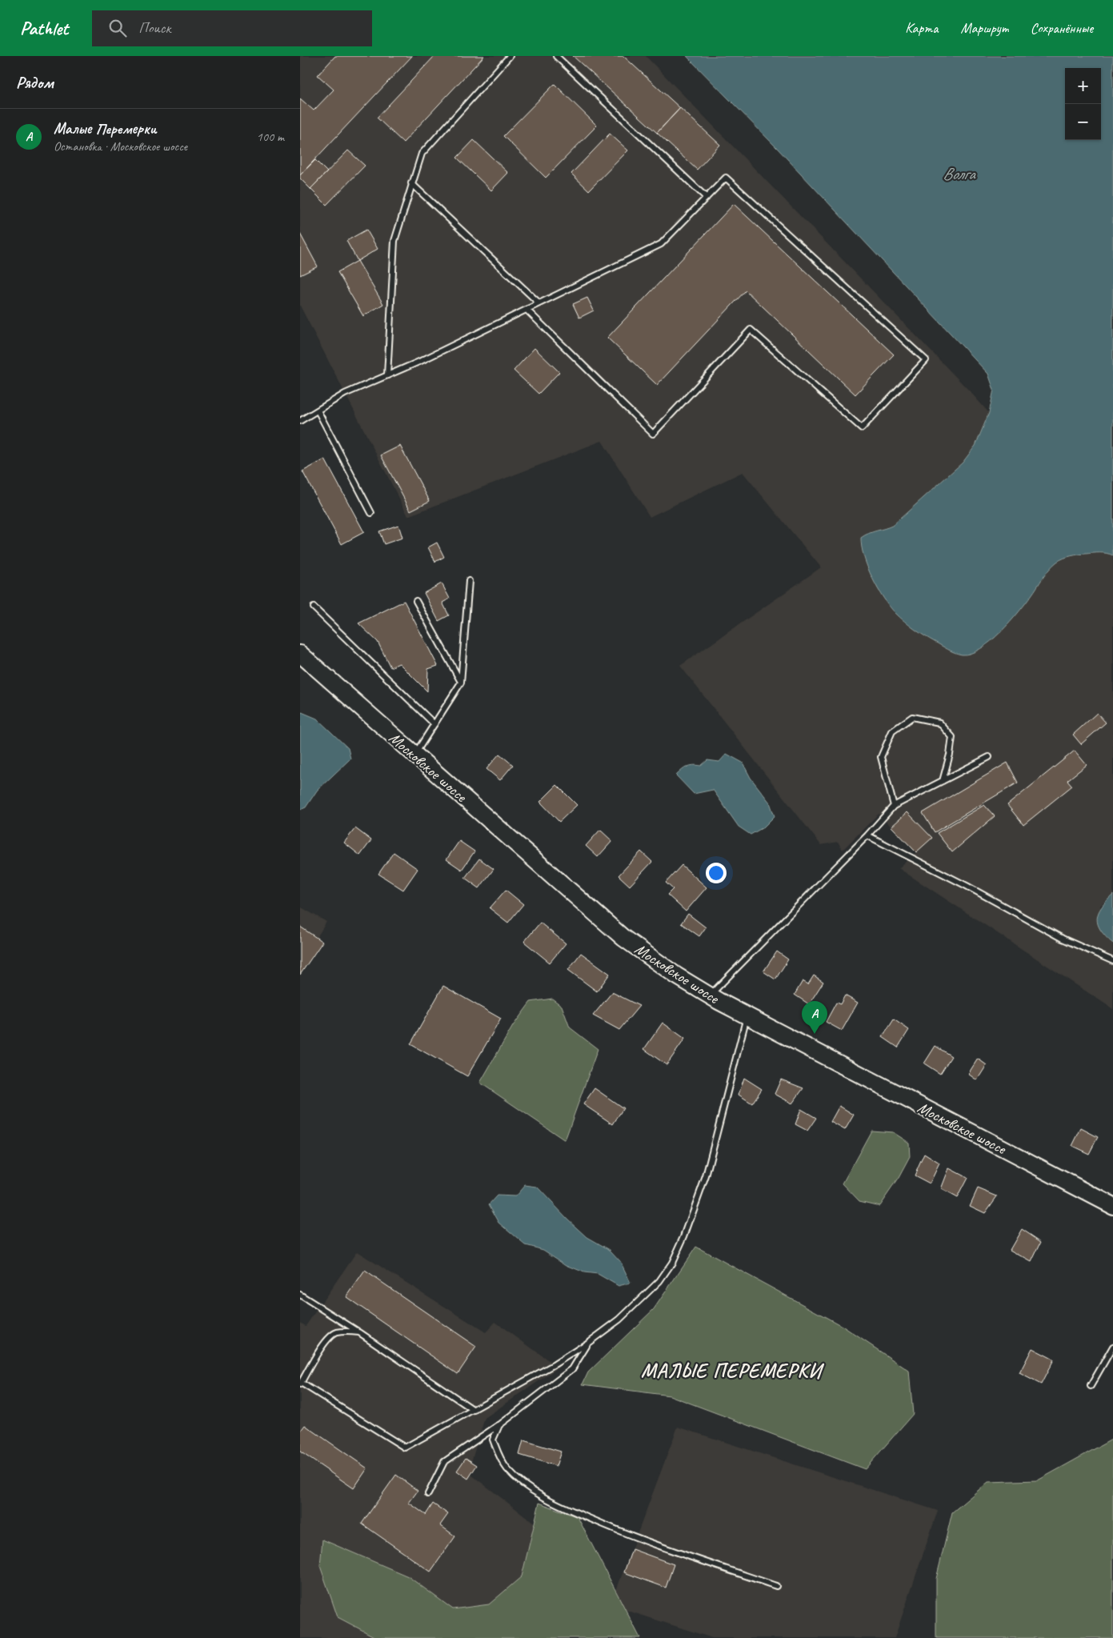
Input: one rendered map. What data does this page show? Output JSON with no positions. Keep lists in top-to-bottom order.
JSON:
{
  "streets": {
    "main road": ["Московское шоссе"]
  },
  "districts": ["МАЛЫЕ ПЕРЕМЕРКИ"],
  "water": ["Волга"],
  "page": {
    "header": "Pathlet",
    "search": "Поиск",
    "nav": ["Карта", "Маршрут", "Сохранённые"],
    "heading": "Рядом",
    "map_buttons": ["+", "−"],
    "list": [
      {
        "mark": "A",
        "name": "Малые Перемерки",
        "note": "Остановка · Московское шоссе",
        "value": "100 m"
      }
    ],
    "pins": "A"
  }
}
